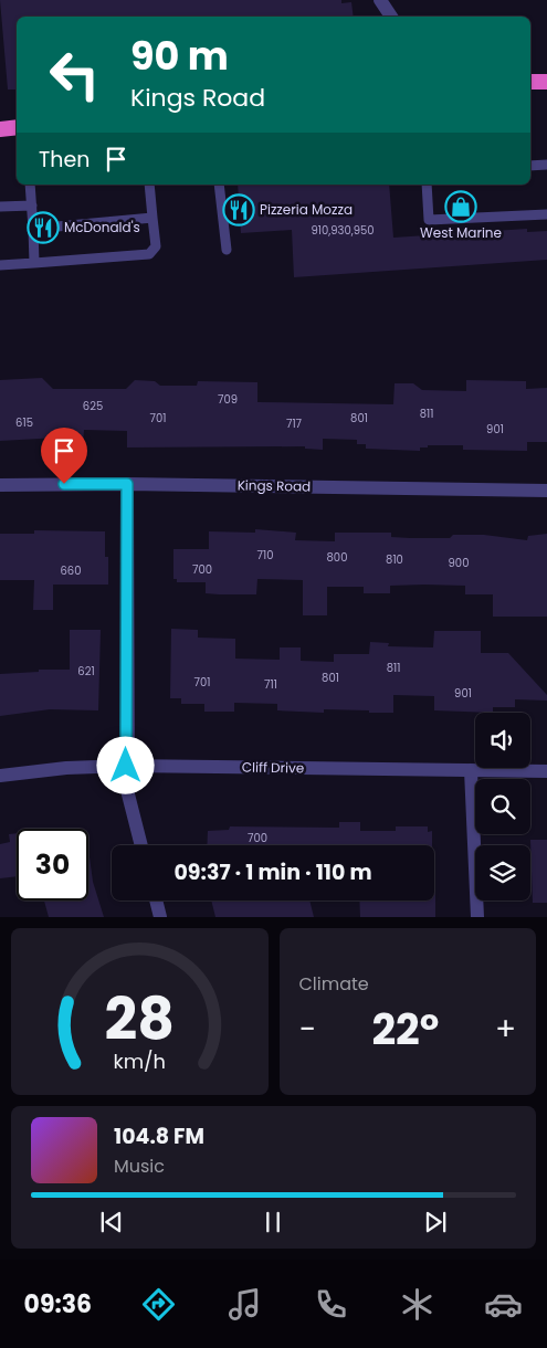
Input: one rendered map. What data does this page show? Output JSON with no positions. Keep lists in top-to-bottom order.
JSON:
{
  "streets": {
    "street": ["Kings Road", "Cliff Drive"]
  },
  "places": {
    "shop": ["West Marine"],
    "restaurant": ["Pizzeria Mozza", "McDonald's"]
  },
  "house_numbers": [
    "910,930,950",
    "709",
    "625",
    "811",
    "701",
    "801",
    "615",
    "717",
    "901",
    "710",
    "800",
    "810",
    "900",
    "700",
    "660",
    "811",
    "621",
    "801",
    "701",
    "711",
    "901",
    "700"
  ],
  "page": {
    "turn": ["90 m", "Kings Road"],
    "then": "Then",
    "limit": "30",
    "trip": "09:37 · 1 min · 110 m",
    "tile": "Climate",
    "heat": ["−", "22°", "+"],
    "song": ["104.8 FM", "Music"],
    "tabs": "09:36",
    "gauge": ["28", "km/h"]
  }
}
